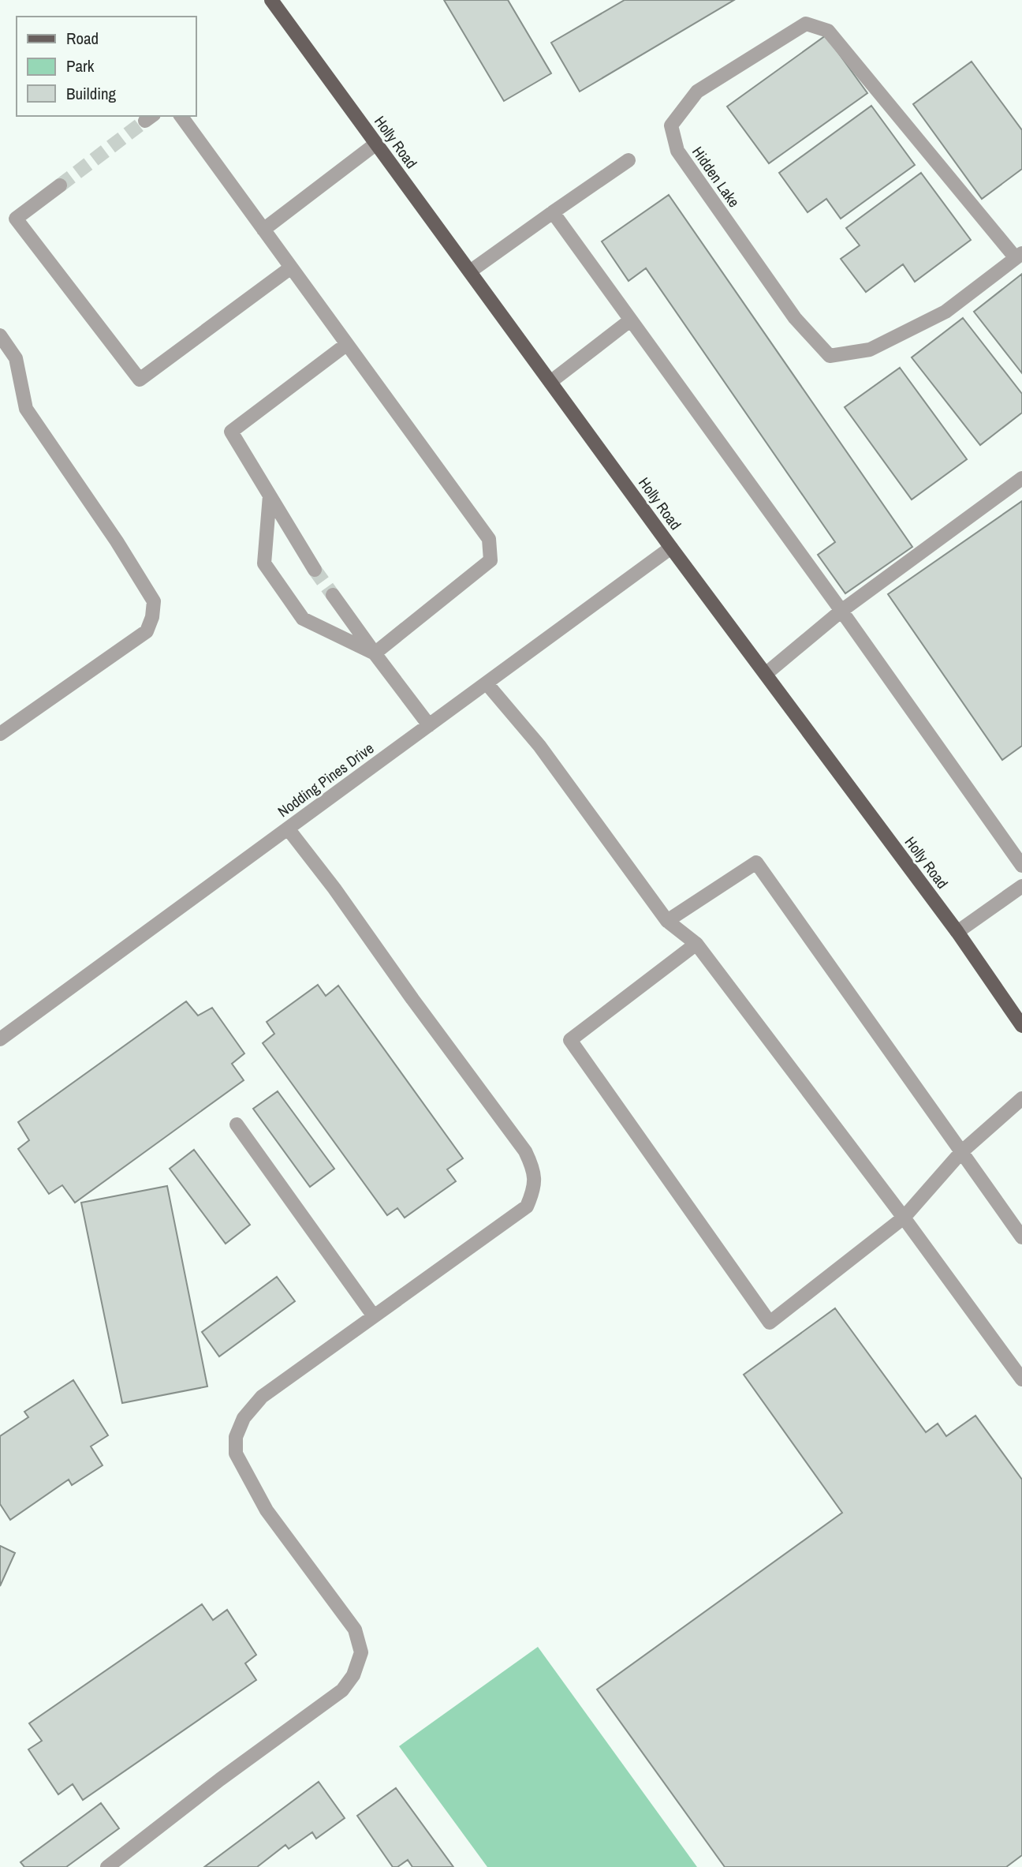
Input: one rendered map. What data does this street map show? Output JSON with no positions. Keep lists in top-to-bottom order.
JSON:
{
  "streets": {
    "main road": ["Holly Road"],
    "street": ["Hidden Lake", "Nodding Pines Drive"]
  },
  "crossings": [
    ["Holly Road", "Nodding Pines Drive"]
  ],
  "legend": ["Road", "Park", "Building"]
}
